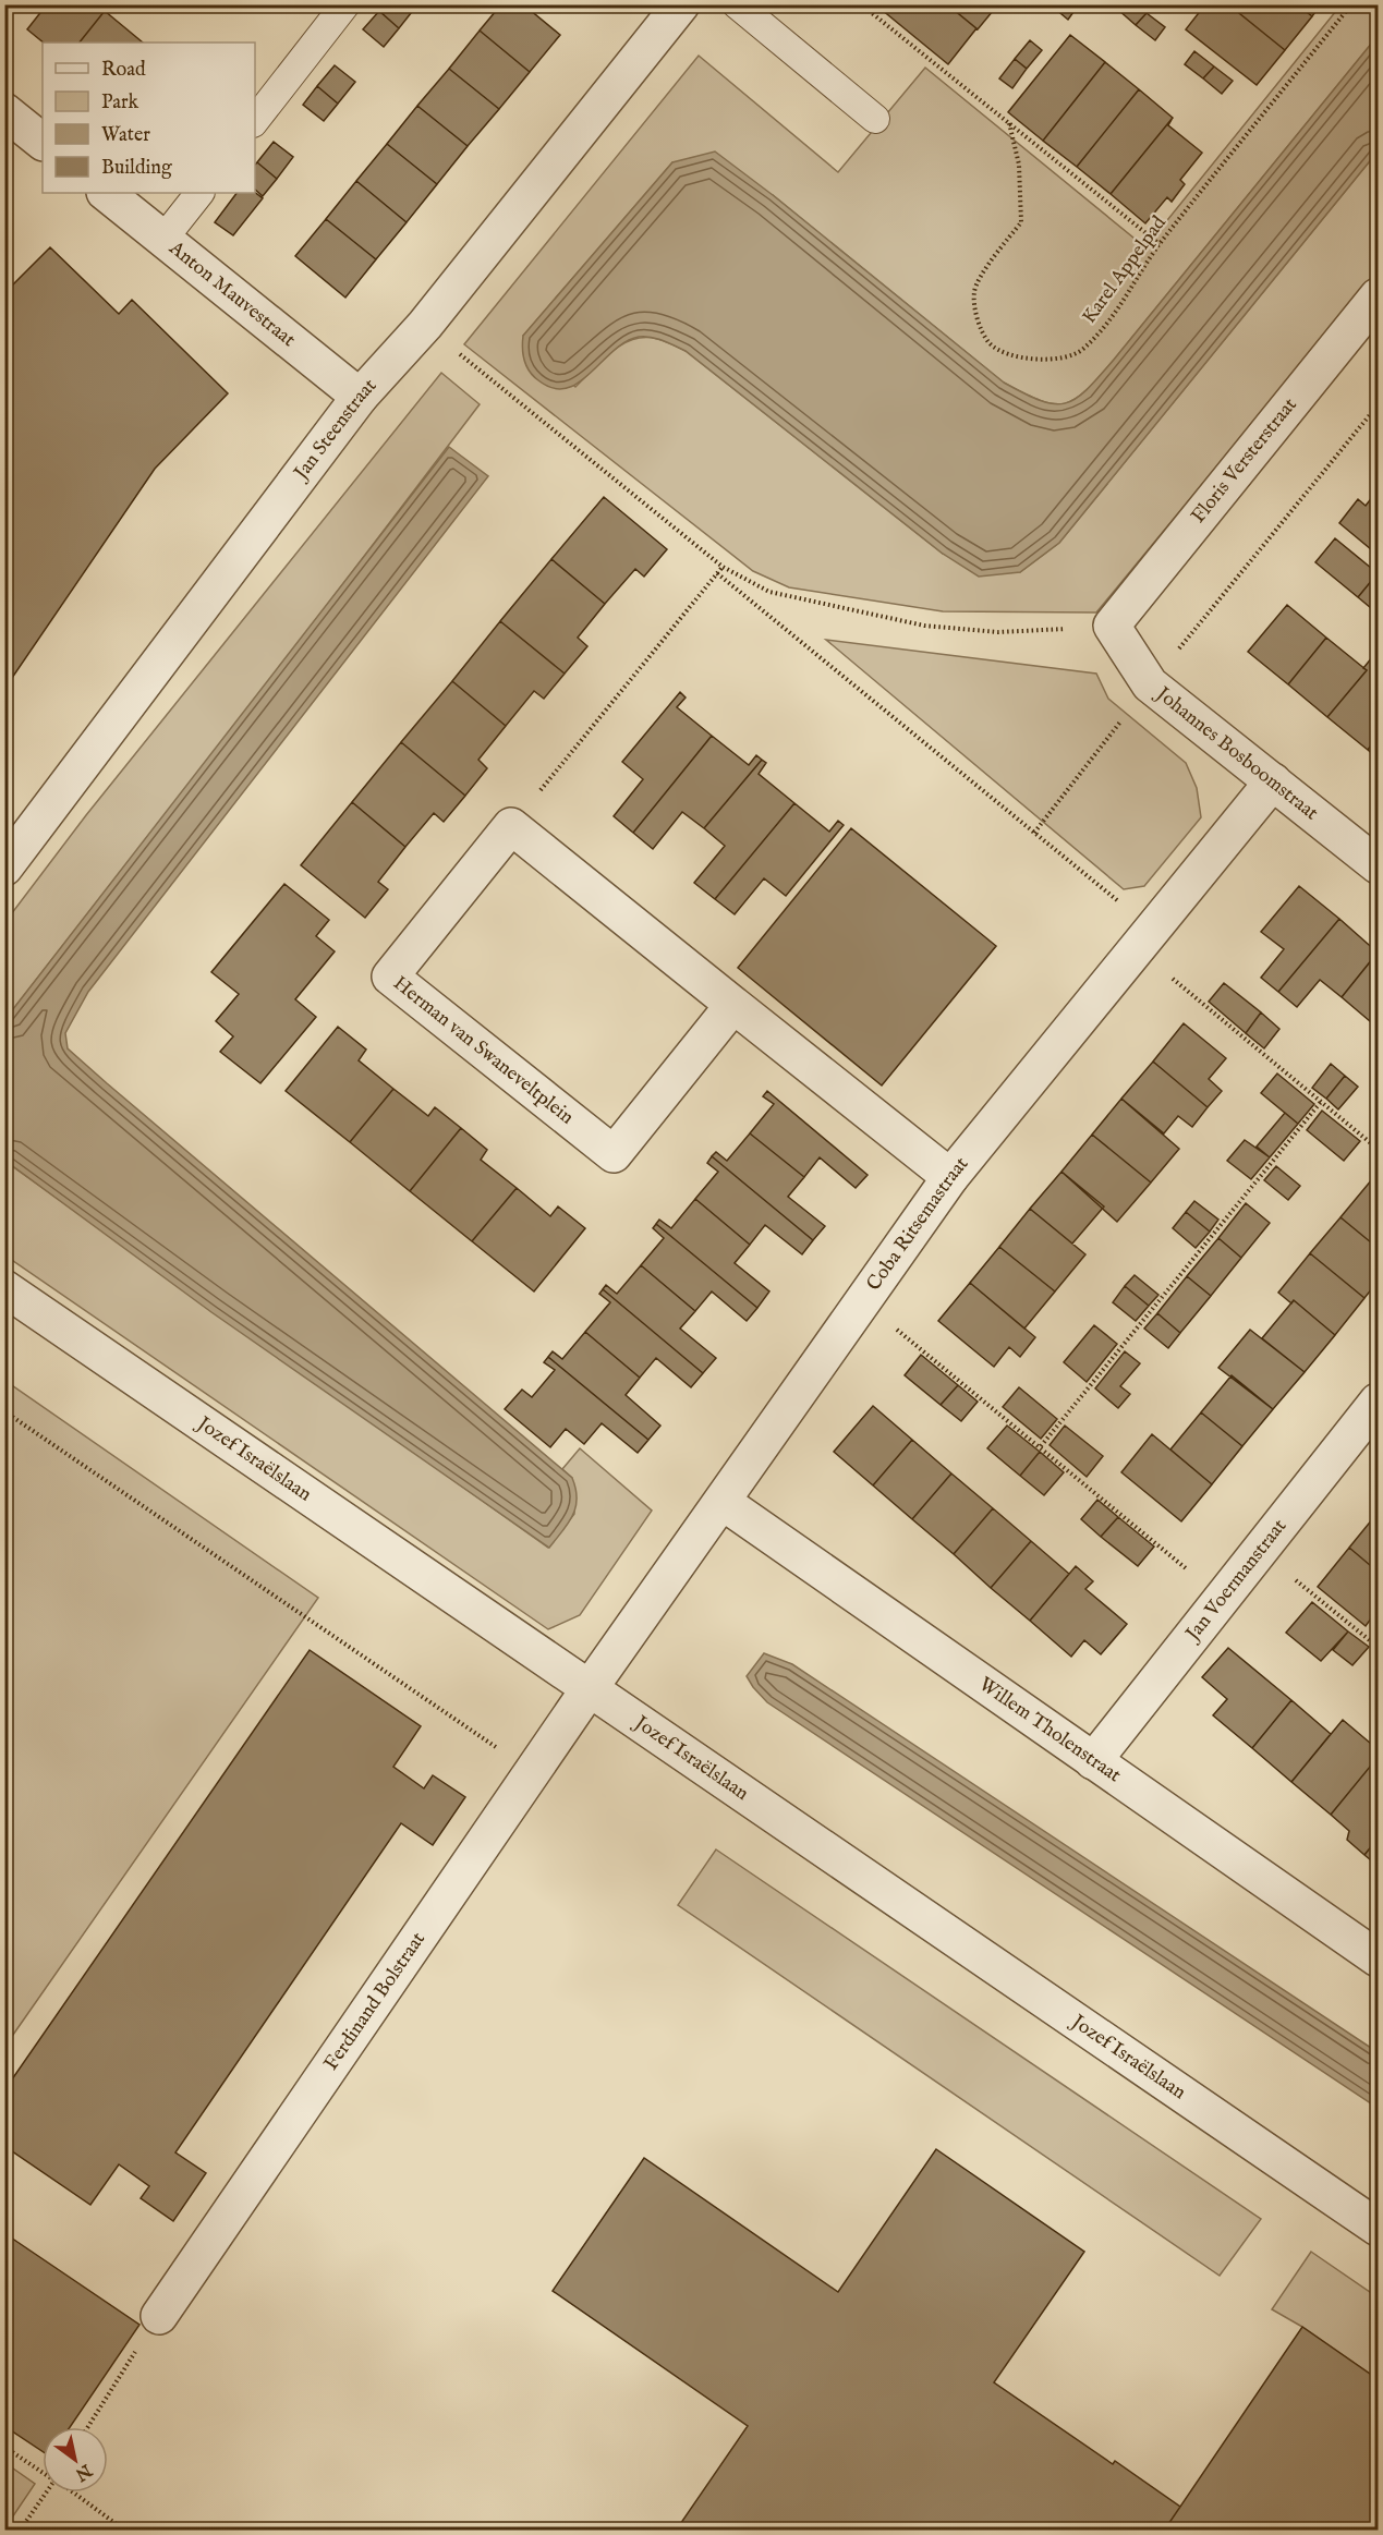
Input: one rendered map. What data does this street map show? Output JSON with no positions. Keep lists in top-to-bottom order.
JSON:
{
  "streets": {
    "street": [
      "Anton Mauvestraat",
      "Jan Steenstraat",
      "Floris Versterstraat",
      "Johannes Bosboomstraat",
      "Herman van Swaneveltplein",
      "Coba Ritsemastraat",
      "Jozef Israëlslaan",
      "Jan Voermanstraat",
      "Willem Tholenstraat",
      "Ferdinand Bolstraat"
    ],
    "path": ["Karel Appelpad"]
  },
  "crossings": [
    ["Anton Mauvestraat", "Jan Steenstraat"],
    ["Floris Versterstraat", "Johannes Bosboomstraat"],
    ["Johannes Bosboomstraat", "Coba Ritsemastraat"],
    ["Coba Ritsemastraat", "Jozef Israëlslaan"],
    ["Coba Ritsemastraat", "Willem Tholenstraat"],
    ["Coba Ritsemastraat", "Ferdinand Bolstraat"],
    ["Jozef Israëlslaan", "Ferdinand Bolstraat"],
    ["Jan Voermanstraat", "Willem Tholenstraat"]
  ],
  "legend": [
    "Road",
    "Park",
    "Water",
    "Building"
  ],
  "north": "bottom right"
}
